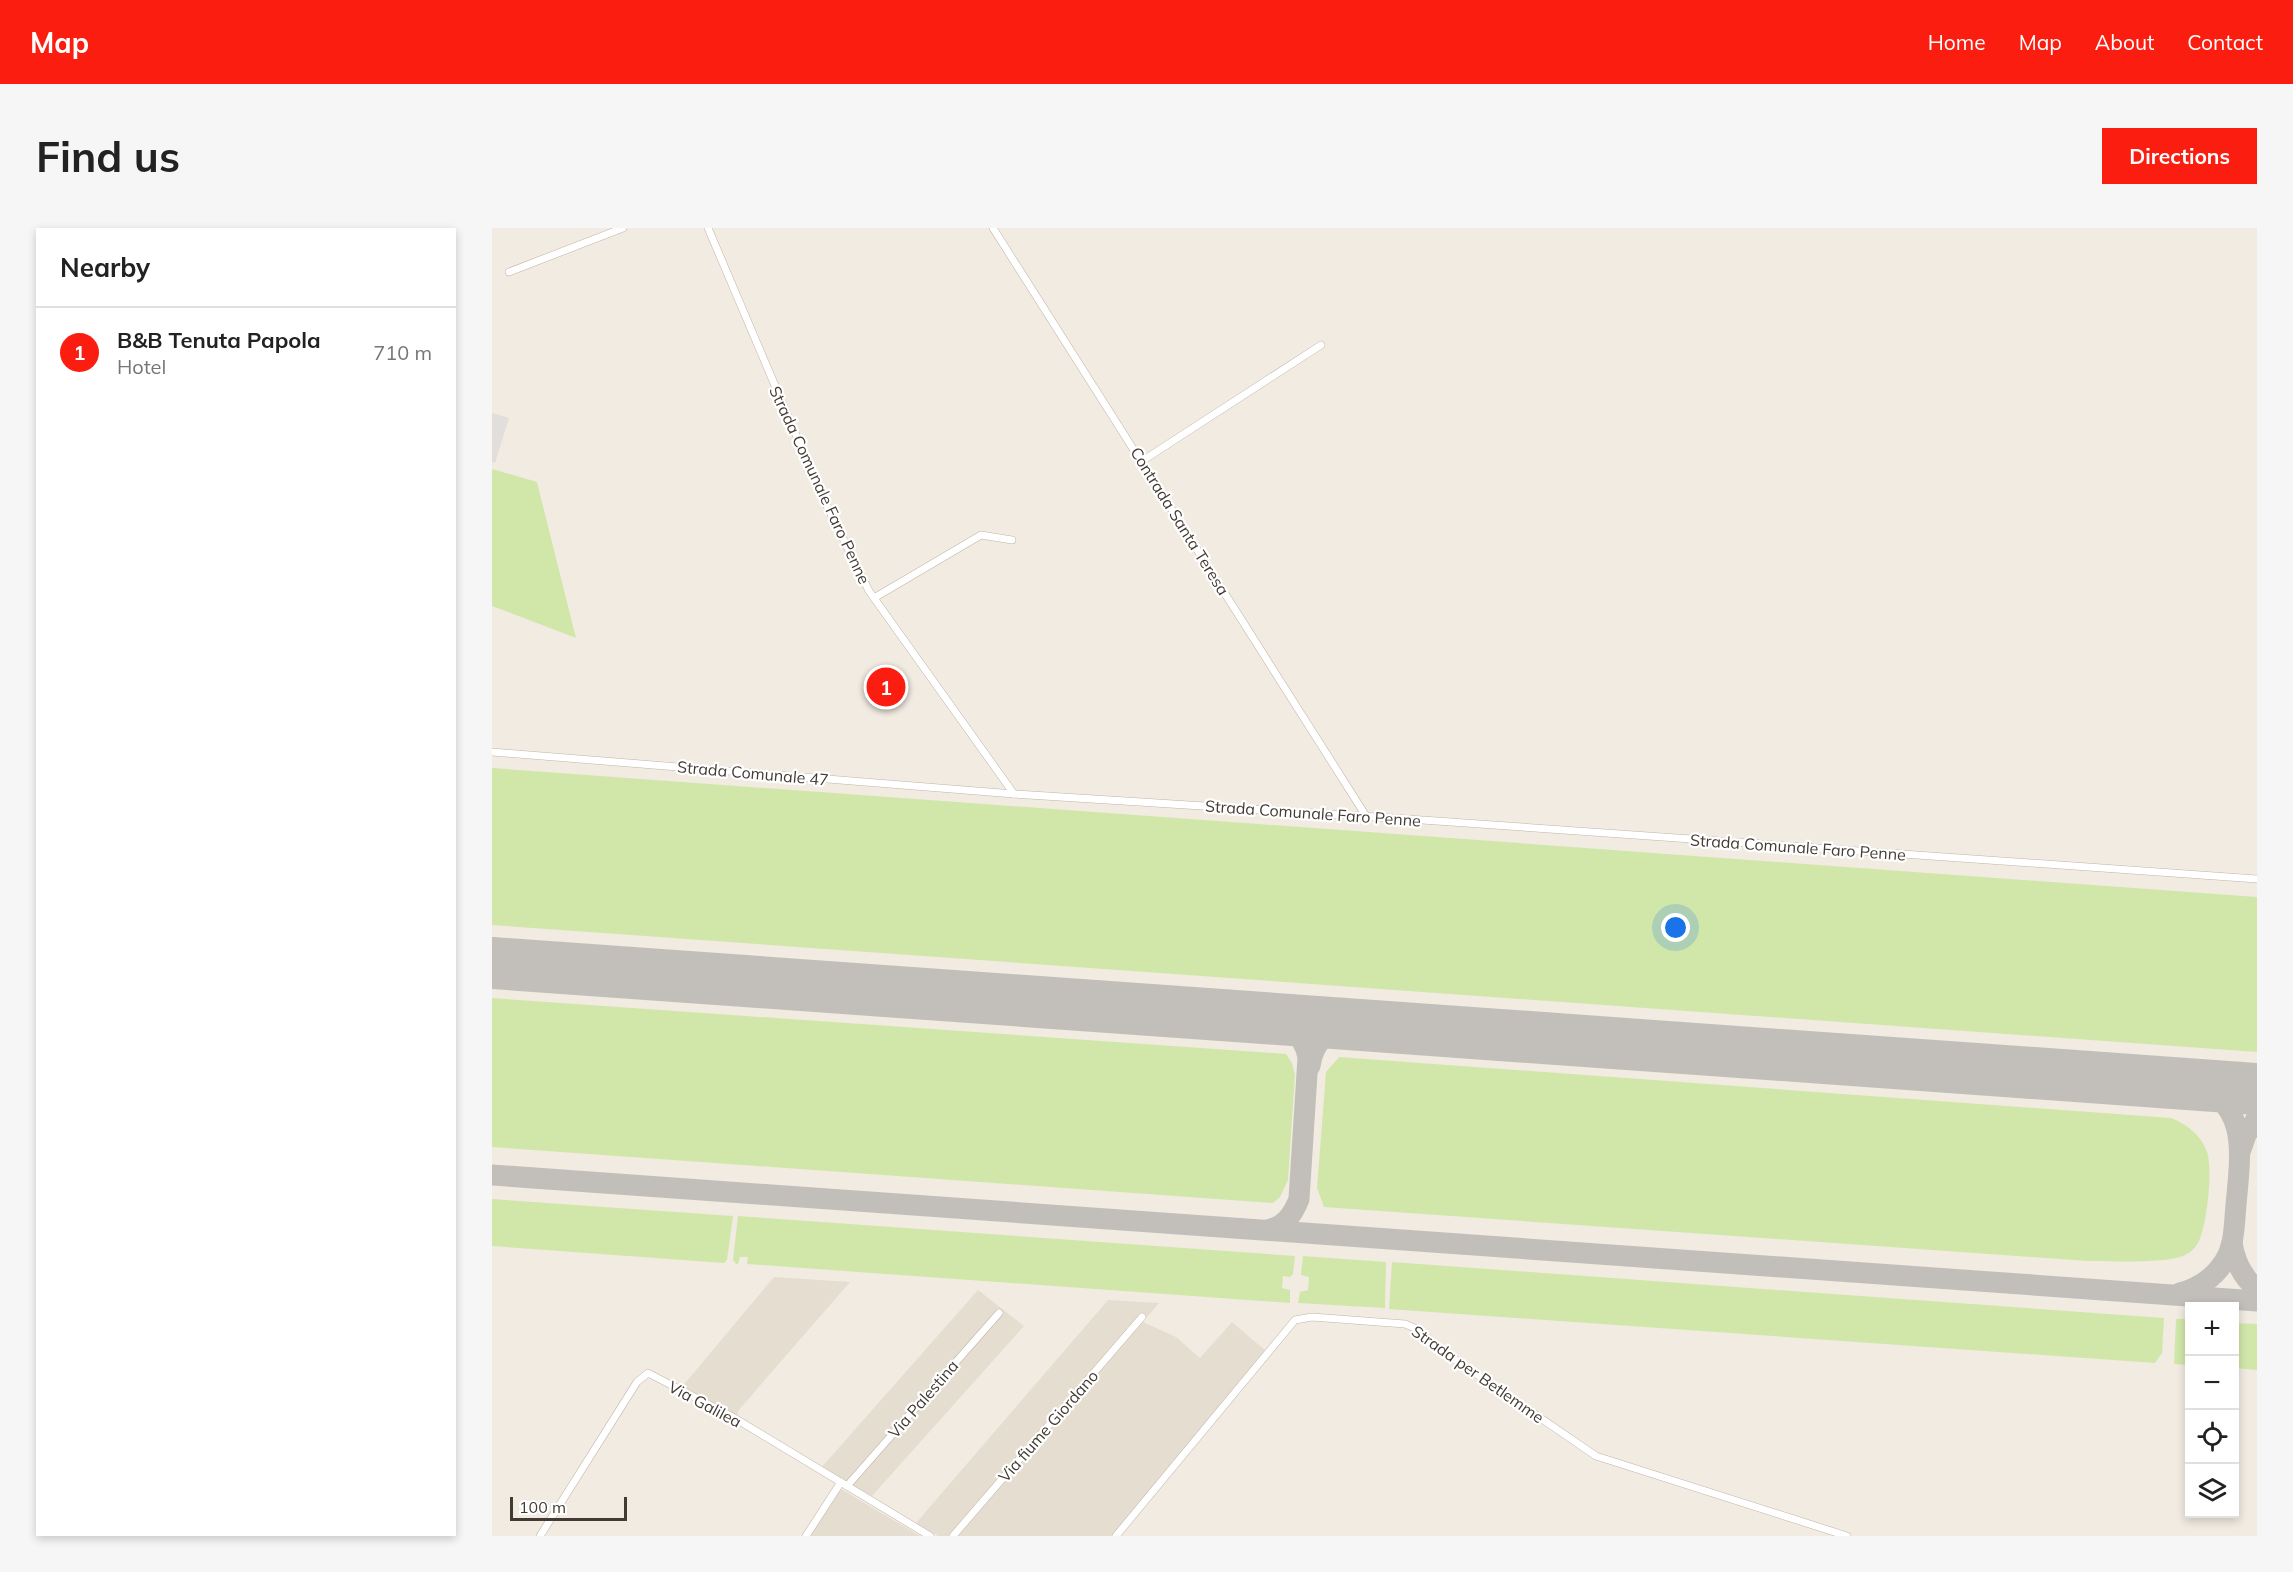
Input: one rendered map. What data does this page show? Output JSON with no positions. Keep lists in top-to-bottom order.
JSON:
{
  "streets": {
    "street": [
      "Strada Comunale Faro Penne",
      "Contrada Santa Teresa",
      "Strada Comunale 47",
      "Strada per Betlemme",
      "Via Palestina",
      "Via Galilea",
      "Via fiume Giordano"
    ]
  },
  "crossings": [
    ["Strada Comunale Faro Penne", "Contrada Santa Teresa"],
    ["Strada Comunale Faro Penne", "Strada Comunale 47"],
    ["Via Palestina", "Via Galilea"]
  ],
  "scale_bar": "100 m",
  "page": {
    "header": "Map",
    "nav": [
      "Home",
      "Map",
      "About",
      "Contact"
    ],
    "buttons": "Directions",
    "title": "Find us",
    "heading": "Nearby",
    "list": [
      {
        "mark": "1",
        "name": "B&B Tenuta Papola",
        "note": "Hotel",
        "value": "710 m"
      }
    ],
    "pins": "1",
    "map_buttons": ["+", "−"],
    "scale": "100 m"
  }
}
